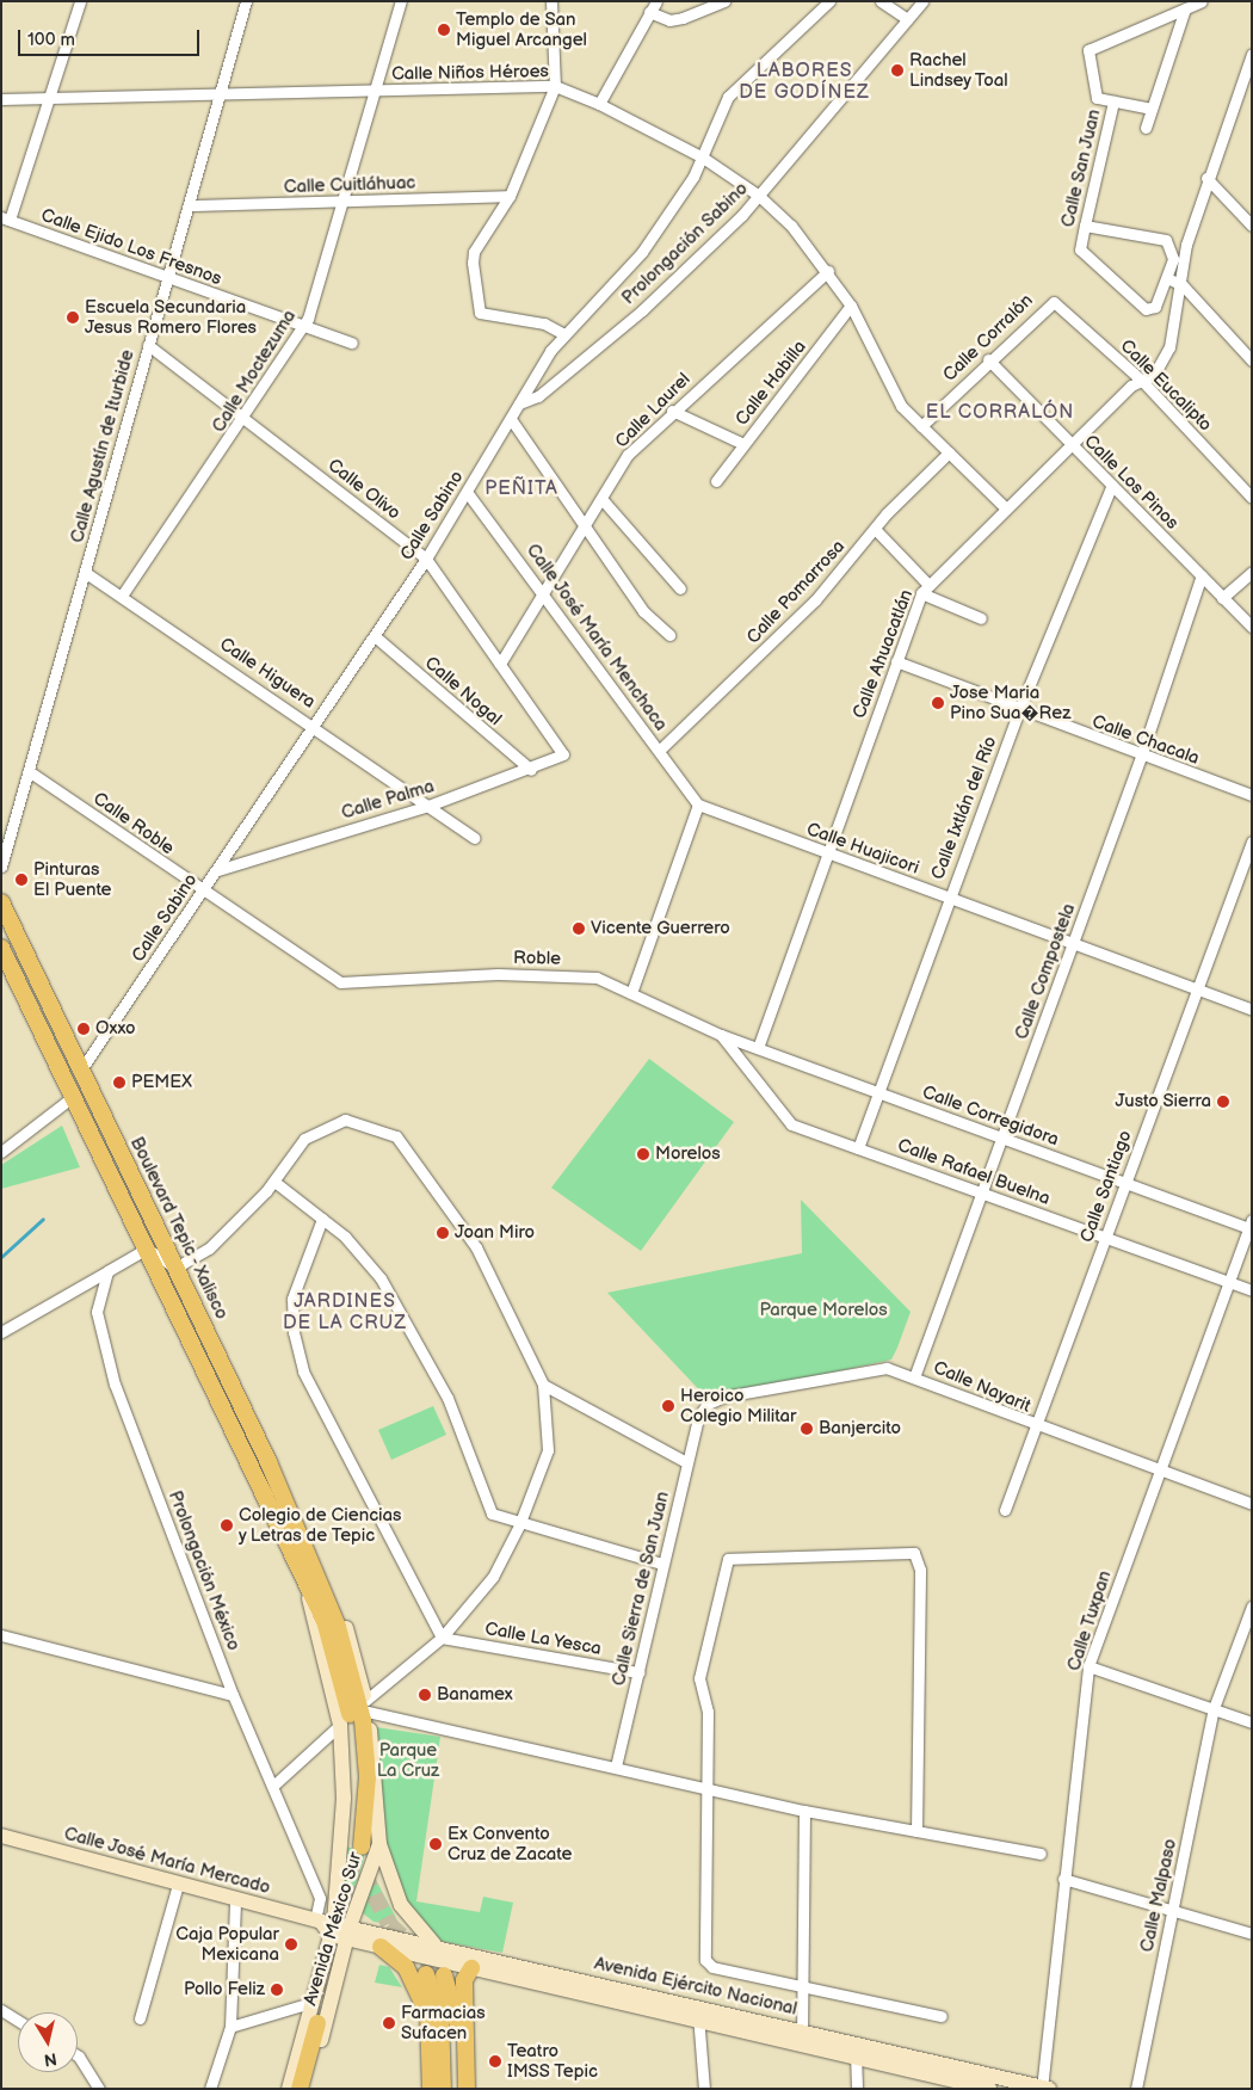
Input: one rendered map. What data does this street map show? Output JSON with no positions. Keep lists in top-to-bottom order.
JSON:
{
  "streets": {
    "main road": [
      "Boulevard Tepic - Xalisco",
      "Calle José María Mercado",
      "Avenida México Sur",
      "Avenida Ejército Nacional"
    ],
    "street": [
      "Calle Niños Héroes",
      "Calle San Juan",
      "Calle Cuitláhuac",
      "Prolongación Sabino",
      "Calle Ejido Los Fresnos",
      "Calle Corralón",
      "Calle Moctezuma",
      "Calle Habilla",
      "Calle Eucalipto",
      "Calle Laurel",
      "Calle Agustín de Iturbide",
      "Calle Los Pinos",
      "Calle Olivo",
      "Calle Sabino",
      "Calle Pomarrosa",
      "Calle José María Menchaca",
      "Calle Ahuacatlán",
      "Calle Higuera",
      "Calle Nogal",
      "Calle Chacala",
      "Calle Palma",
      "Calle Ixtlán del Río",
      "Calle Roble",
      "Calle Huajicori",
      "Roble",
      "Calle Compostela",
      "Calle Corregidora",
      "Calle Rafael Buelna",
      "Calle Santiago",
      "Calle Nayarit",
      "Prolongación México",
      "Calle Sierra de San Juan",
      "Calle Tuxpan",
      "Calle La Yesca",
      "Calle Malpaso"
    ]
  },
  "crossings": [
    ["Calle Niños Héroes", "Prolongación Sabino"],
    ["Calle Niños Héroes", "Calle Corralón"],
    ["Calle Niños Héroes", "Calle Moctezuma"],
    ["Calle Niños Héroes", "Calle Habilla"],
    ["Calle Niños Héroes", "Calle Laurel"],
    ["Calle Niños Héroes", "Calle Agustín de Iturbide"],
    ["Calle Niños Héroes", "Calle Sabino"],
    ["Calle Niños Héroes", "Calle Pomarrosa"],
    ["Calle Niños Héroes", "Calle Ahuacatlán"],
    ["Calle Cuitláhuac", "Calle Moctezuma"],
    ["Calle Cuitláhuac", "Calle Agustín de Iturbide"],
    ["Prolongación Sabino", "Calle Sabino"],
    ["Calle Ejido Los Fresnos", "Calle Moctezuma"],
    ["Calle Ejido Los Fresnos", "Calle Agustín de Iturbide"],
    ["Calle Corralón", "Calle Eucalipto"],
    ["Calle Corralón", "Calle Los Pinos"],
    ["Calle Moctezuma", "Calle Olivo"],
    ["Calle Moctezuma", "Calle Higuera"],
    ["Calle Habilla", "Calle Laurel"],
    ["Calle Eucalipto", "Calle Ahuacatlán"],
    ["Calle Laurel", "Calle Olivo"],
    ["Calle Laurel", "Calle José María Menchaca"],
    ["Calle Agustín de Iturbide", "Calle Olivo"],
    ["Calle Agustín de Iturbide", "Calle Higuera"],
    ["Calle Agustín de Iturbide", "Calle Roble"],
    ["Calle Los Pinos", "Calle Ahuacatlán"],
    ["Calle Los Pinos", "Calle Ixtlán del Río"],
    ["Calle Los Pinos", "Calle Compostela"],
    ["Calle Olivo", "Calle Sabino"],
    ["Calle Olivo", "Calle Palma"],
    ["Calle Sabino", "Calle José María Menchaca"],
    ["Calle Sabino", "Calle Higuera"],
    ["Calle Sabino", "Calle Nogal"],
    ["Calle Sabino", "Calle Palma"],
    ["Calle Sabino", "Calle Roble"],
    ["Calle Sabino", "Boulevard Tepic - Xalisco"],
    ["Calle Pomarrosa", "Calle José María Menchaca"],
    ["Calle José María Menchaca", "Calle Huajicori"],
    ["Calle Ahuacatlán", "Calle Chacala"],
    ["Calle Ahuacatlán", "Calle Huajicori"],
    ["Calle Ahuacatlán", "Calle Corregidora"],
    ["Calle Higuera", "Calle Palma"],
    ["Calle Nogal", "Calle Palma"],
    ["Calle Chacala", "Calle Ixtlán del Río"],
    ["Calle Chacala", "Calle Compostela"],
    ["Calle Ixtlán del Río", "Calle Huajicori"],
    ["Calle Ixtlán del Río", "Calle Corregidora"],
    ["Calle Ixtlán del Río", "Calle Rafael Buelna"],
    ["Calle Roble", "Roble"],
    ["Calle Huajicori", "Calle Compostela"],
    ["Calle Huajicori", "Calle Santiago"],
    ["Roble", "Calle Corregidora"],
    ["Roble", "Calle Rafael Buelna"],
    ["Calle Compostela", "Calle Corregidora"],
    ["Calle Compostela", "Calle Rafael Buelna"],
    ["Calle Compostela", "Calle Nayarit"],
    ["Calle Corregidora", "Calle Rafael Buelna"],
    ["Calle Corregidora", "Calle Santiago"],
    ["Calle Corregidora", "Calle Tuxpan"],
    ["Calle Rafael Buelna", "Calle Santiago"],
    ["Calle Rafael Buelna", "Calle Tuxpan"],
    ["Calle Santiago", "Calle Nayarit"],
    ["Boulevard Tepic - Xalisco", "Avenida México Sur"],
    ["Calle Nayarit", "Calle Sierra de San Juan"],
    ["Calle Nayarit", "Calle Tuxpan"],
    ["Prolongación México", "Calle José María Mercado"],
    ["Prolongación México", "Avenida México Sur"],
    ["Prolongación México", "Avenida Ejército Nacional"],
    ["Calle Sierra de San Juan", "Calle La Yesca"],
    ["Calle Tuxpan", "Avenida Ejército Nacional"],
    ["Calle José María Mercado", "Avenida México Sur"],
    ["Calle José María Mercado", "Avenida Ejército Nacional"],
    ["Avenida México Sur", "Avenida Ejército Nacional"]
  ],
  "districts": [
    "LABORES DE GODÍNEZ",
    "EL CORRALÓN",
    "PEÑITA",
    "JARDINES DE LA CRUZ"
  ],
  "parks": ["Parque Morelos", "Parque La Cruz"],
  "places": [
    "Templo de San Miguel Arcangel",
    "Rachel Lindsey Toal",
    "Escuela Secundaria Jesus Romero Flores",
    "Jose Maria Pino Sua�Rez",
    "Pinturas El Puente",
    "Vicente Guerrero",
    "Oxxo",
    "PEMEX",
    "Justo Sierra",
    "Morelos",
    "Joan Miro",
    "Heroico Colegio Militar",
    "Banjercito",
    "Colegio de Ciencias y Letras de Tepic",
    "Banamex",
    "Ex Convento Cruz de Zacate",
    "Caja Popular Mexicana",
    "Pollo Feliz",
    "Farmacias Sufacen",
    "Teatro IMSS Tepic"
  ],
  "scale_bar": "100 m",
  "north": "bottom"
}
